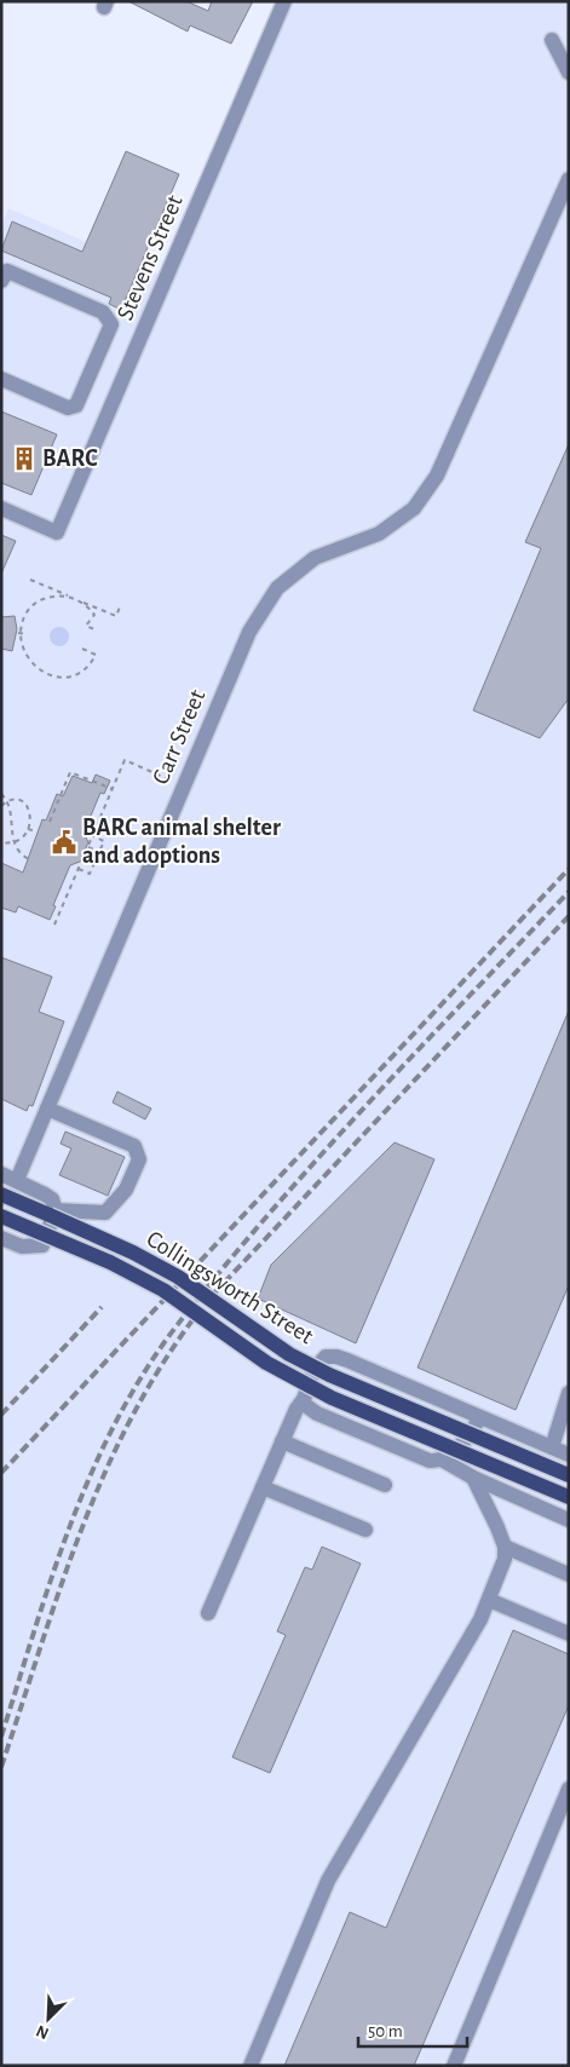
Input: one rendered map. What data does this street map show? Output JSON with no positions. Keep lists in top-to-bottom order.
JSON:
{
  "streets": {
    "main road": ["Collingsworth Street"],
    "street": ["Stevens Street", "Carr Street"]
  },
  "places": {
    "building": ["BARC"],
    "public building": ["BARC animal shelter and adoptions"]
  },
  "scale_bar": "50 m",
  "north": "bottom left"
}
